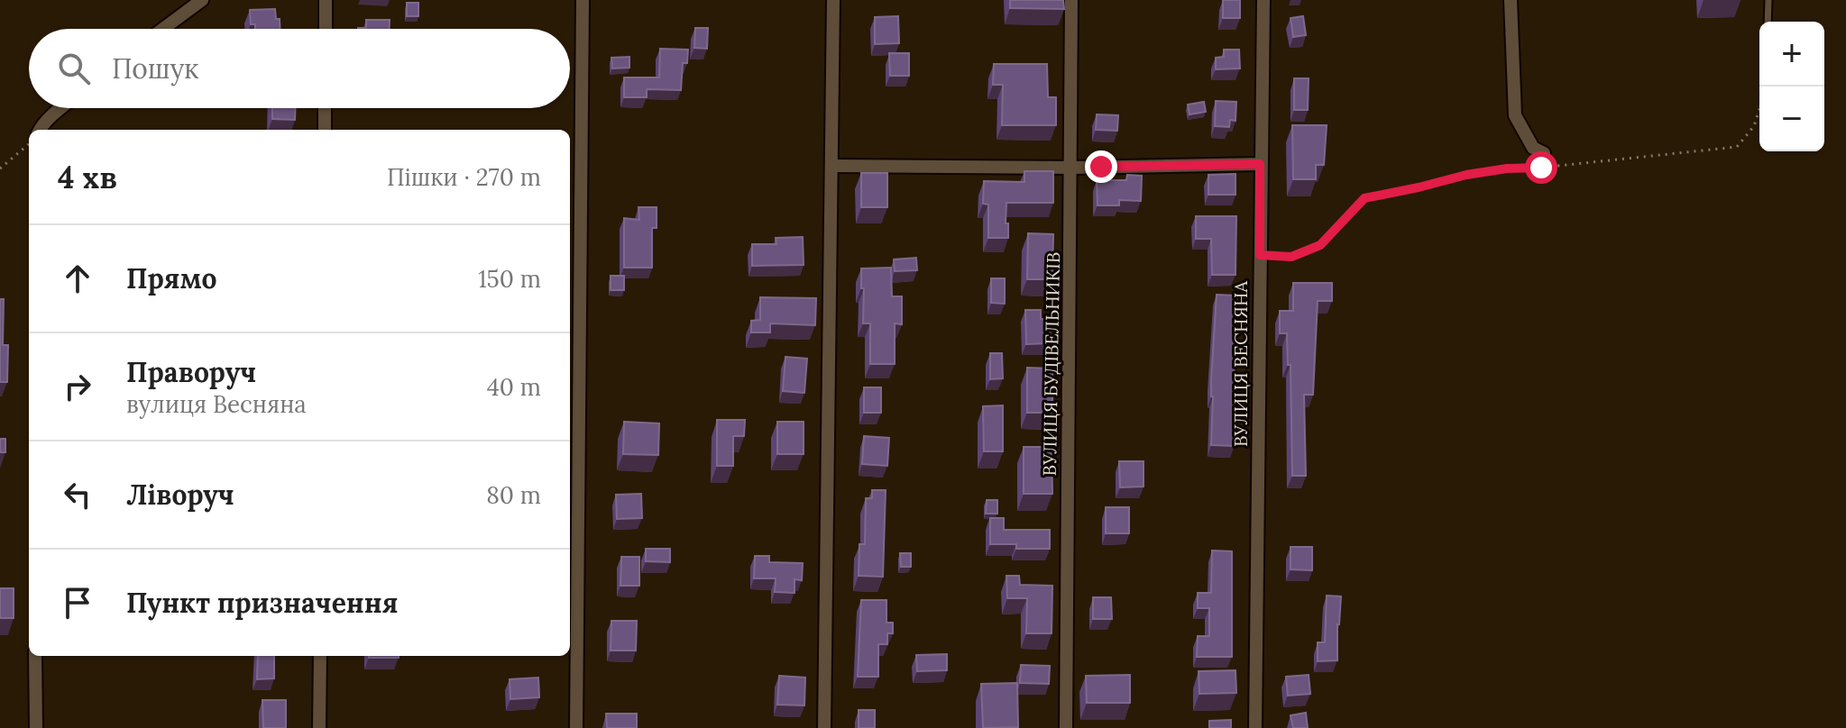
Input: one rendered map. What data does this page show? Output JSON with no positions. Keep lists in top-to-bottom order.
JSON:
{
  "streets": {
    "street": ["ВУЛИЦЯ БУДІВЕЛЬНИКІВ", "ВУЛИЦЯ ВЕСНЯНА"]
  },
  "page": {
    "map_buttons": ["+", "−"],
    "search": "Пошук",
    "heading": ["4 хв", "Пішки · 270 m"],
    "list": [
      ["Прямо", "150 m"],
      ["Праворуч", "вулиця Весняна", "40 m"],
      ["Ліворуч", "80 m"],
      "Пункт призначення"
    ]
  }
}
